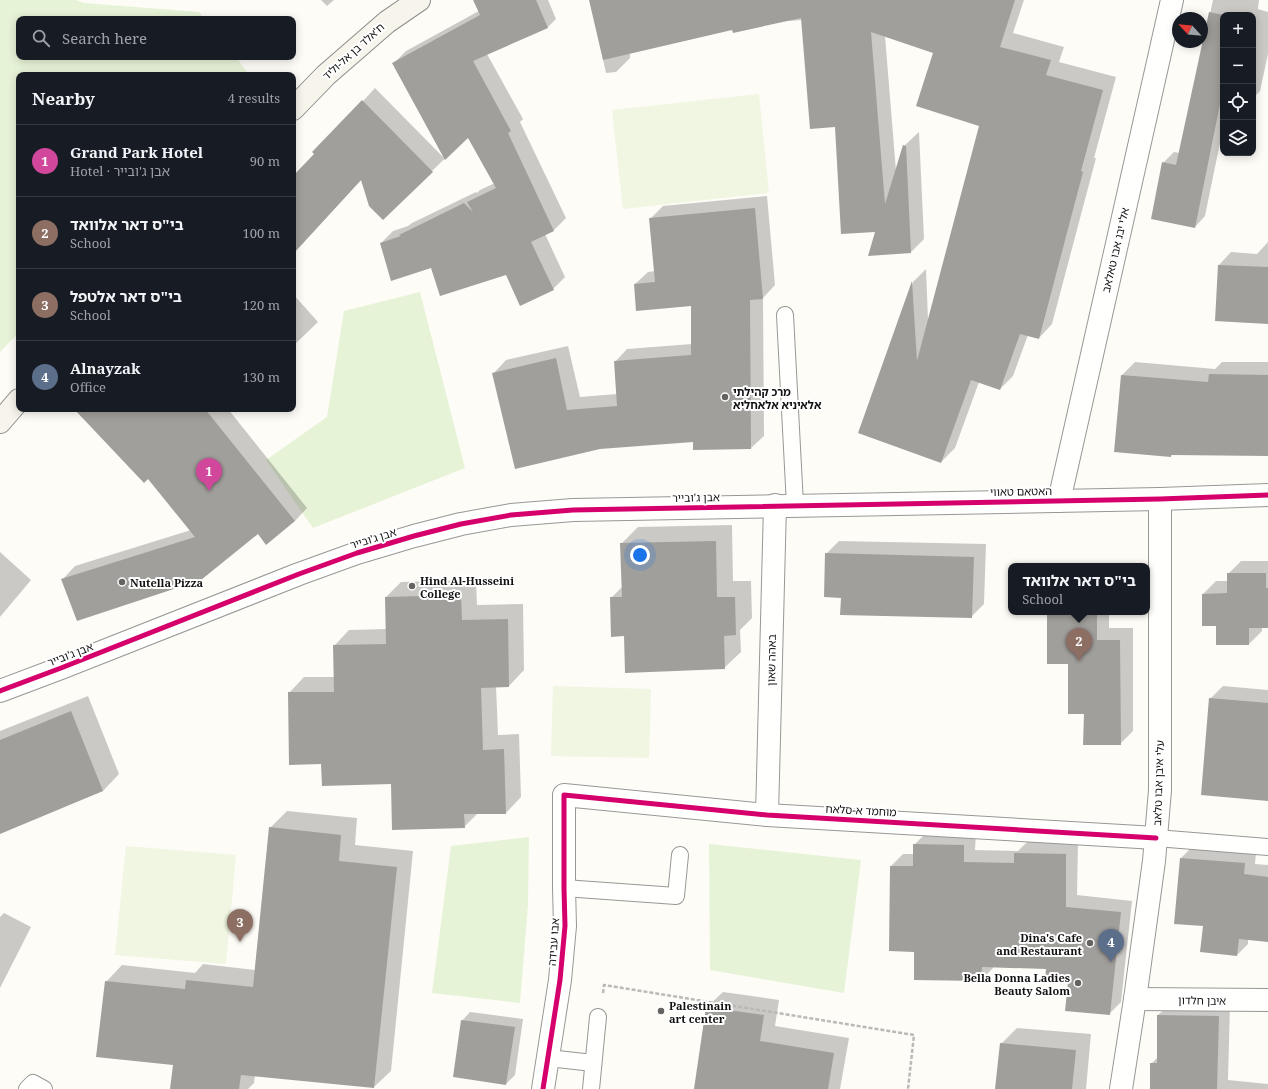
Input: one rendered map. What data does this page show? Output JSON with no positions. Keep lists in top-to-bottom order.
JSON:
{
  "streets": {
    "street": [
      "ח'אלד בן אל-וליד",
      "אלי יבנ אבו טאלאב",
      "האטאם טאווי",
      "אבן ג'ובייר",
      "באהה שאון",
      "עלי איבן אבו טלאב",
      "מוחמד א-סלאח",
      "אבו עבידה",
      "איבן חלדון"
    ]
  },
  "crossings": [
    ["אלי יבנ אבו טאלאב", "האטאם טאווי"],
    ["האטאם טאווי", "אבן ג'ובייר"],
    ["האטאם טאווי", "באהה שאון"],
    ["האטאם טאווי", "עלי איבן אבו טלאב"],
    ["אבן ג'ובייר", "באהה שאון"],
    ["באהה שאון", "מוחמד א-סלאח"],
    ["עלי איבן אבו טלאב", "מוחמד א-סלאח"],
    ["עלי איבן אבו טלאב", "איבן חלדון"],
    ["מוחמד א-סלאח", "אבו עבידה"]
  ],
  "places": [
    "מרכ קהילתי אלאיניא אלאחליא",
    "Nutella Pizza",
    "Hind Al-Husseini College",
    "Dina's Cafe and Restaurant",
    "Bella Donna Ladies Beauty Salom",
    "Palestinain art center"
  ],
  "north": "top left",
  "page": {
    "map_buttons": ["+", "−"],
    "search": "Search here",
    "heading": ["Nearby", "4 results"],
    "list": [
      {
        "mark": "1",
        "name": "Grand Park Hotel",
        "note": "Hotel · אבן ג'ובייר",
        "value": "90 m"
      },
      {
        "mark": "2",
        "name": "בי\"ס דאר אלוואד",
        "note": "School",
        "value": "100 m"
      },
      {
        "mark": "3",
        "name": "בי\"ס דאר אלטפל",
        "note": "School",
        "value": "120 m"
      },
      {
        "mark": "4",
        "name": "Alnayzak",
        "note": "Office",
        "value": "130 m"
      }
    ],
    "pins": [
      "1",
      "2",
      "3",
      "4"
    ],
    "popup": ["בי\"ס דאר אלוואד", "School"]
  }
}
